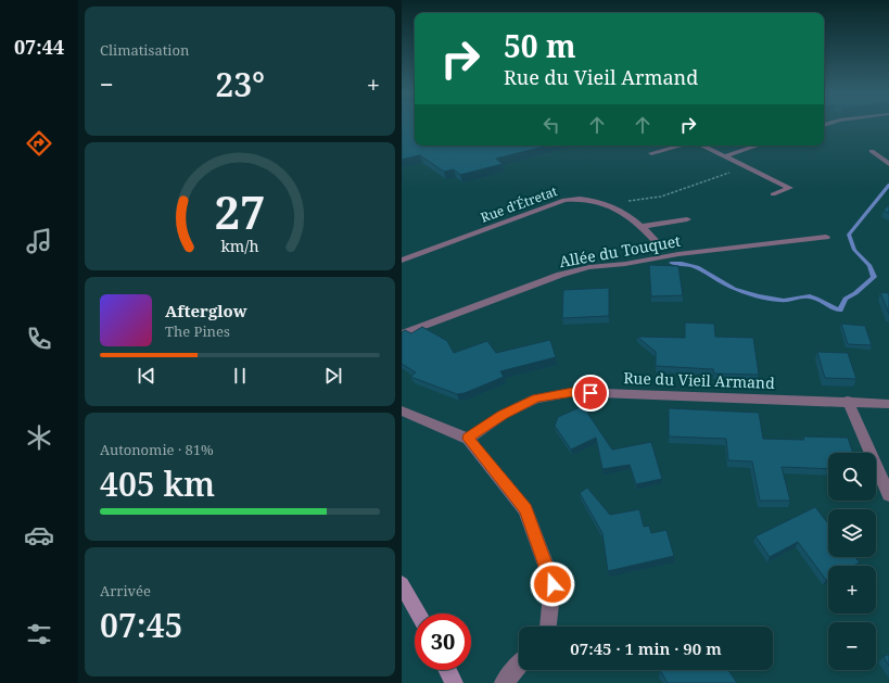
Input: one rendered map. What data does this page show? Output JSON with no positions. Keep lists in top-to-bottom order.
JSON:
{
  "streets": {
    "street": ["Rue d'Étretat", "Allée du Touquet", "Rue du Vieil Armand"]
  },
  "page": {
    "tabs": "07:44",
    "tile": [
      "Climatisation",
      ["Autonomie · 81%", "405 km"],
      ["Arrivée", "07:45"]
    ],
    "turn": ["50 m", "Rue du Vieil Armand"],
    "heat": ["−", "23°", "+"],
    "song": ["Afterglow", "The Pines"],
    "map_buttons": ["+", "−"],
    "limit": "30",
    "trip": "07:45 · 1 min · 90 m",
    "gauge": ["27", "km/h"]
  }
}
